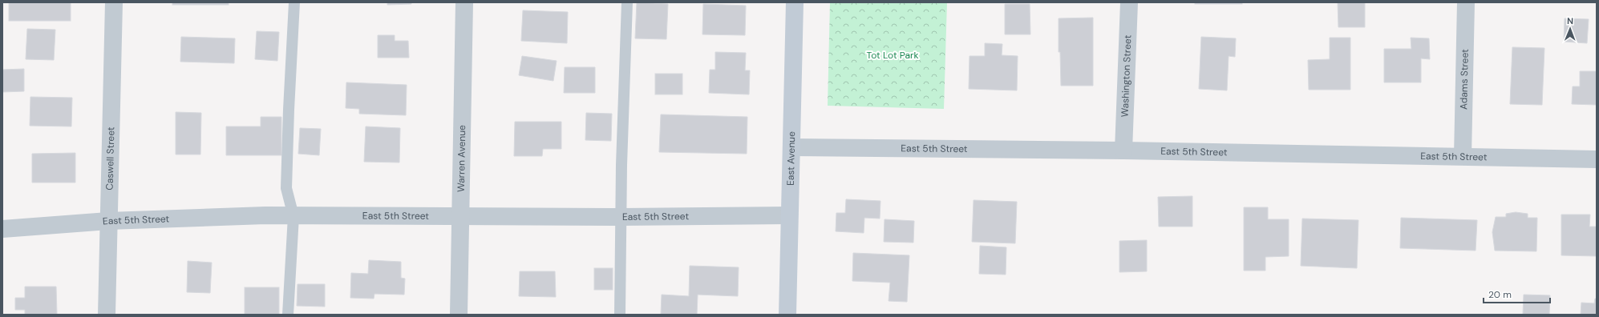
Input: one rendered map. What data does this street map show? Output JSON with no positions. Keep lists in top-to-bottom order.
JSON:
{
  "streets": {
    "street": [
      "Washington Street",
      "Adams Street",
      "East 5th Street",
      "Caswell Street",
      "Warren Avenue",
      "East Avenue"
    ]
  },
  "crossings": [
    ["Washington Street", "East 5th Street"],
    ["Adams Street", "East 5th Street"],
    ["East 5th Street", "Caswell Street"],
    ["East 5th Street", "Warren Avenue"],
    ["East 5th Street", "East Avenue"]
  ],
  "parks": ["Tot Lot Park"],
  "scale_bar": "20 m",
  "north": "top"
}
